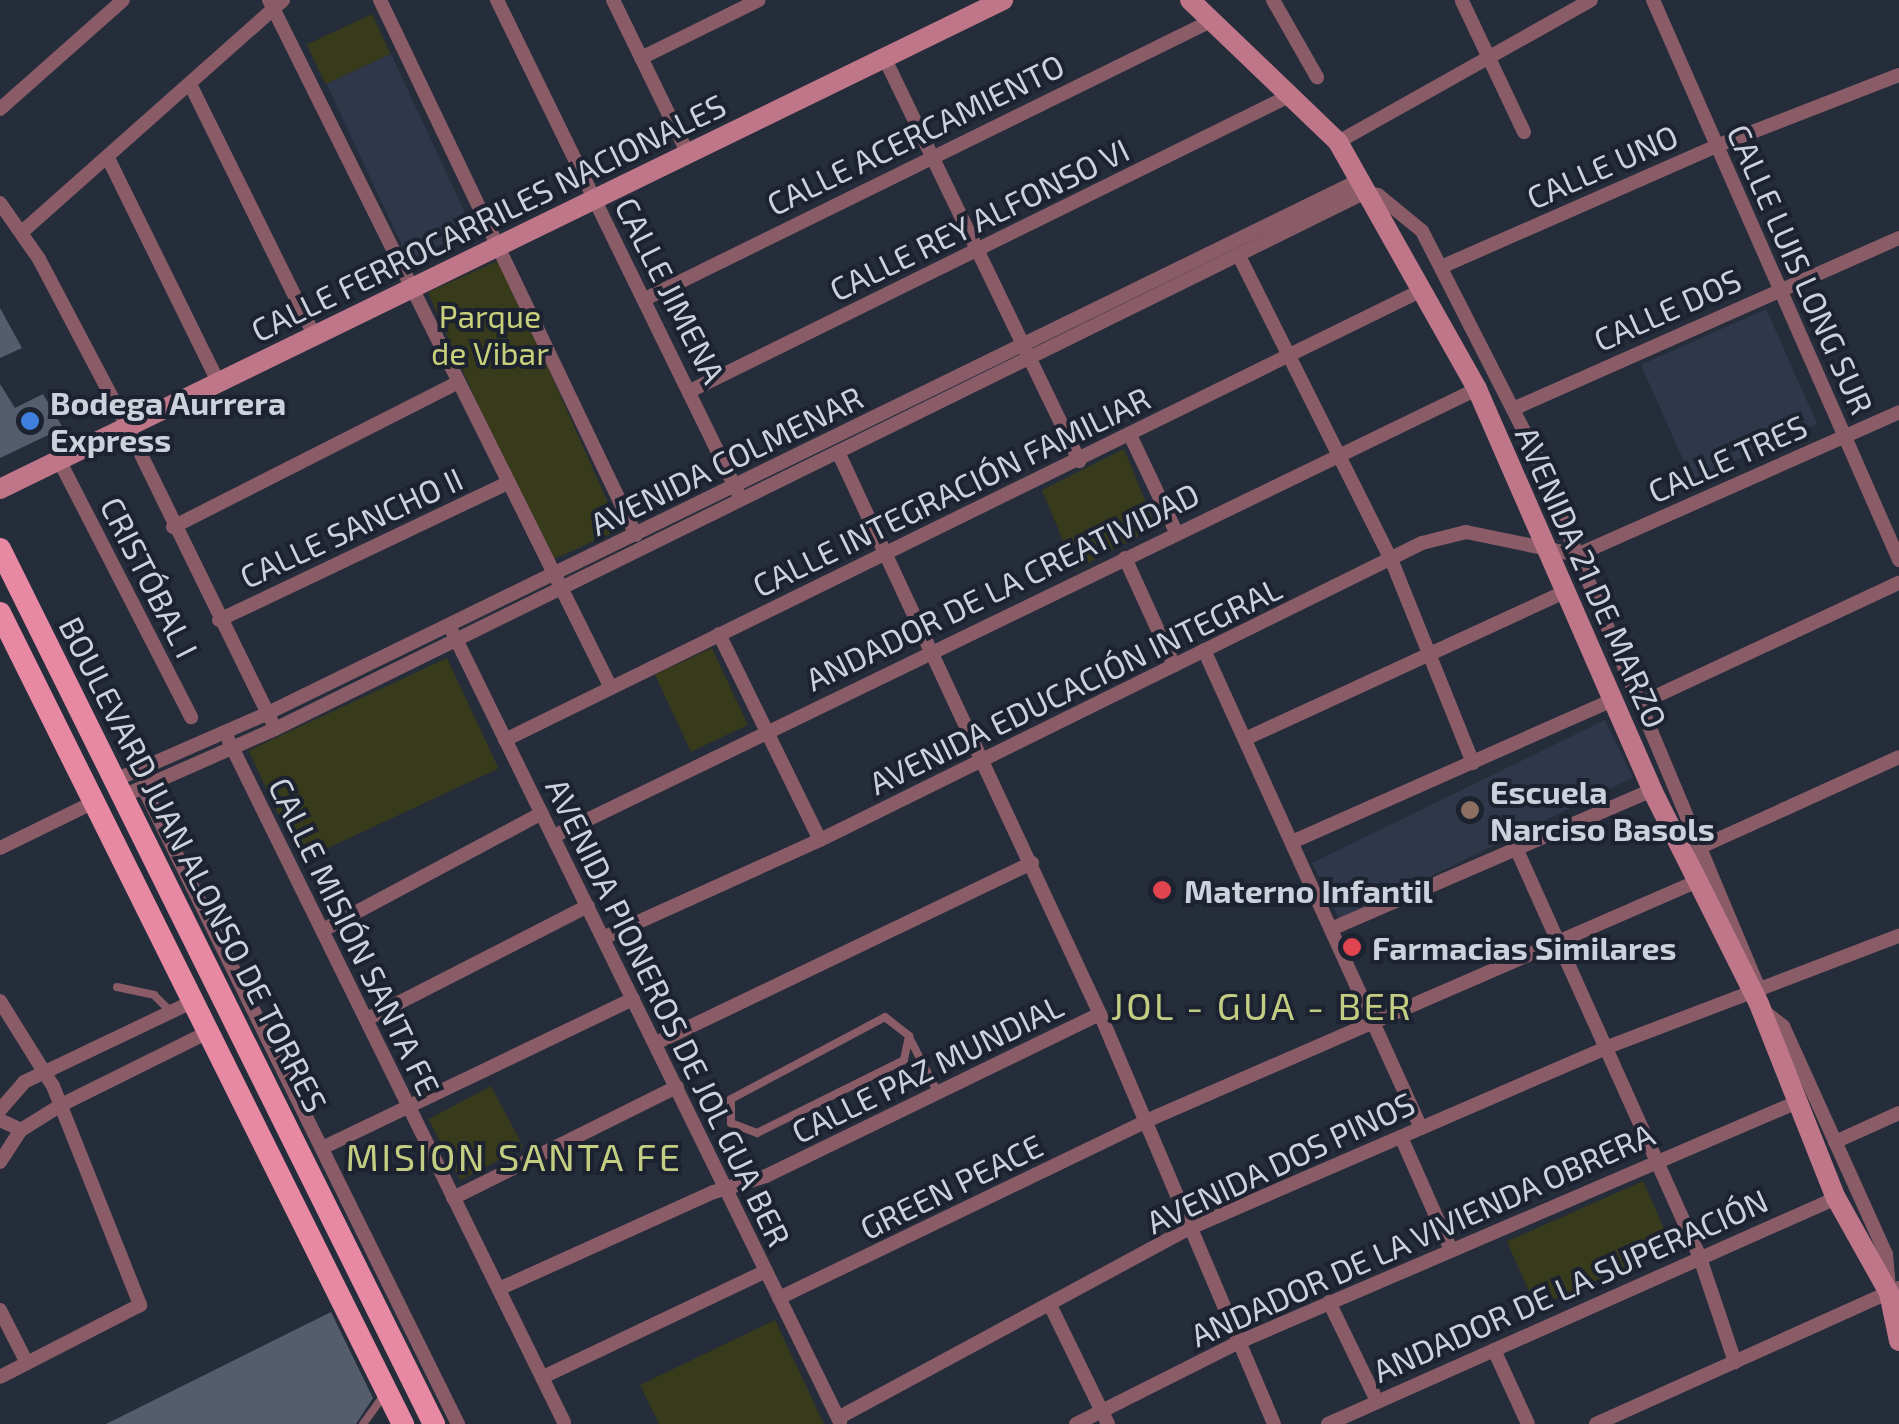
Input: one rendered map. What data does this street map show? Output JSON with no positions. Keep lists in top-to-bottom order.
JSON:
{
  "streets": {
    "main road": ["BOULEVARD JUAN ALONSO DE TORRES"],
    "street": [
      "CALLE ACERCAMIENTO",
      "CALLE UNO",
      "CALLE FERROCARRILES NACIONALES",
      "CALLE REY ALFONSO VI",
      "CALLE LUIS LONG SUR",
      "CALLE JIMENA",
      "CALLE DOS",
      "CALLE TRES",
      "AVENIDA COLMENAR",
      "CALLE INTEGRACIÓN FAMILIAR",
      "CALLE SANCHO II",
      "CRISTÓBAL I",
      "AVENIDA 21 DE MARZO",
      "ANDADOR DE LA CREATIVIDAD",
      "AVENIDA EDUCACIÓN INTEGRAL",
      "CALLE MISIÓN SANTA FE",
      "AVENIDA PIONEROS DE JOL GUA BER",
      "CALLE PAZ MUNDIAL",
      "AVENIDA DOS PINOS",
      "GREEN PEACE",
      "ANDADOR DE LA VIVIENDA OBRERA",
      "ANDADOR DE LA SUPERACIÓN"
    ]
  },
  "crossings": [
    ["CALLE ACERCAMIENTO", "CALLE JIMENA"],
    ["CALLE ACERCAMIENTO", "AVENIDA 21 DE MARZO"],
    ["CALLE UNO", "CALLE LUIS LONG SUR"],
    ["CALLE FERROCARRILES NACIONALES", "CALLE JIMENA"],
    ["CALLE FERROCARRILES NACIONALES", "CRISTÓBAL I"],
    ["CALLE REY ALFONSO VI", "CALLE JIMENA"],
    ["CALLE REY ALFONSO VI", "AVENIDA 21 DE MARZO"],
    ["CALLE LUIS LONG SUR", "CALLE DOS"],
    ["CALLE LUIS LONG SUR", "CALLE TRES"],
    ["CALLE JIMENA", "AVENIDA COLMENAR"],
    ["CALLE TRES", "AVENIDA EDUCACIÓN INTEGRAL"],
    ["AVENIDA COLMENAR", "AVENIDA 21 DE MARZO"],
    ["AVENIDA COLMENAR", "BOULEVARD JUAN ALONSO DE TORRES"],
    ["AVENIDA COLMENAR", "CALLE MISIÓN SANTA FE"],
    ["AVENIDA COLMENAR", "AVENIDA PIONEROS DE JOL GUA BER"],
    ["CALLE INTEGRACIÓN FAMILIAR", "AVENIDA 21 DE MARZO"],
    ["CALLE INTEGRACIÓN FAMILIAR", "AVENIDA PIONEROS DE JOL GUA BER"],
    ["AVENIDA 21 DE MARZO", "ANDADOR DE LA CREATIVIDAD"],
    ["AVENIDA 21 DE MARZO", "AVENIDA EDUCACIÓN INTEGRAL"],
    ["AVENIDA 21 DE MARZO", "AVENIDA DOS PINOS"],
    ["AVENIDA 21 DE MARZO", "GREEN PEACE"],
    ["AVENIDA 21 DE MARZO", "ANDADOR DE LA VIVIENDA OBRERA"],
    ["AVENIDA 21 DE MARZO", "ANDADOR DE LA SUPERACIÓN"],
    ["ANDADOR DE LA CREATIVIDAD", "AVENIDA PIONEROS DE JOL GUA BER"],
    ["AVENIDA EDUCACIÓN INTEGRAL", "AVENIDA PIONEROS DE JOL GUA BER"],
    ["CALLE MISIÓN SANTA FE", "CALLE PAZ MUNDIAL"],
    ["AVENIDA PIONEROS DE JOL GUA BER", "CALLE PAZ MUNDIAL"],
    ["AVENIDA PIONEROS DE JOL GUA BER", "AVENIDA DOS PINOS"],
    ["AVENIDA PIONEROS DE JOL GUA BER", "GREEN PEACE"]
  ],
  "districts": ["JOL - GUA - BER", "MISION SANTA FE"],
  "parks": ["Parque de Vibar"],
  "places": [
    "Bodega Aurrera Express",
    "Escuela Narciso Basols",
    "Materno Infantil",
    "Farmacias Similares"
  ]
}
